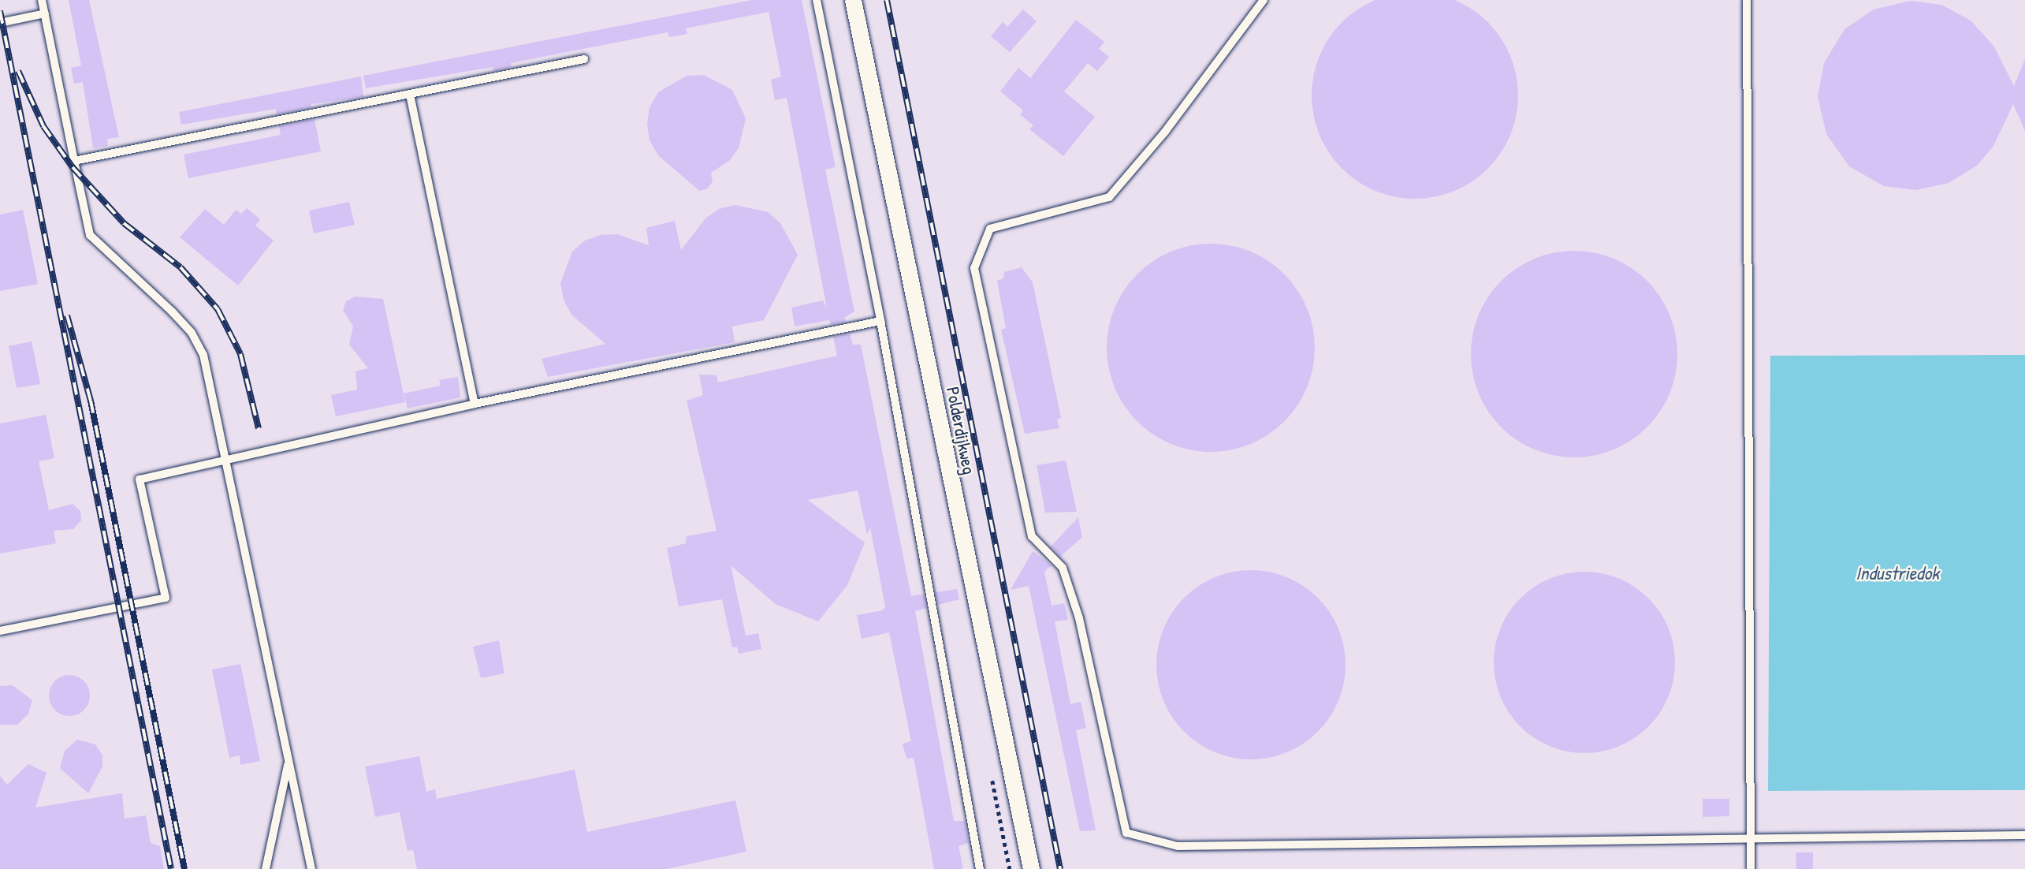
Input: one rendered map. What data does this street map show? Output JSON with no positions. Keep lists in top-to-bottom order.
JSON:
{
  "streets": {
    "street": ["Polderdijkweg"]
  },
  "water": ["Industriedok"]
}
